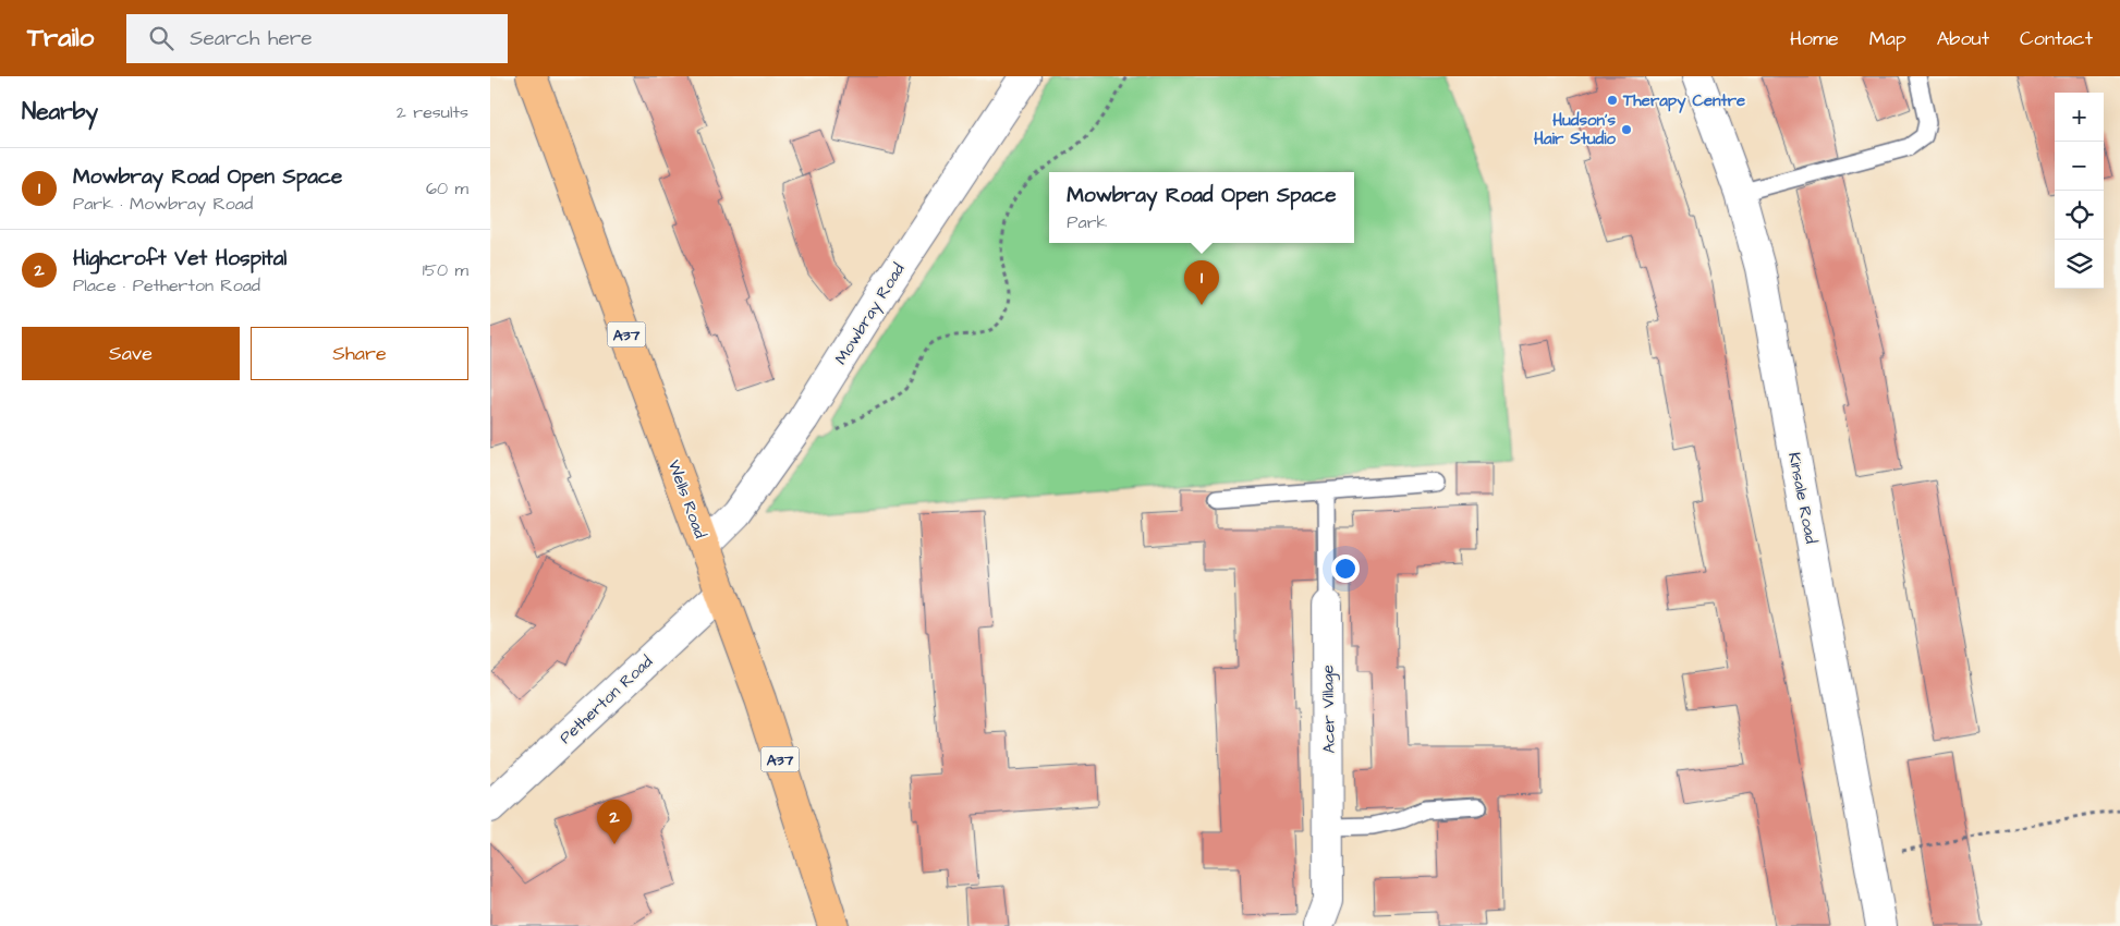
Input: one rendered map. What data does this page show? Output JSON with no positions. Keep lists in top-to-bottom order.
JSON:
{
  "streets": {
    "highway": ["A37", "Wells Road"],
    "street": [
      "Mowbray Road",
      "Kinsale Road",
      "Petherton Road",
      "Acer Village"
    ]
  },
  "crossings": [
    ["Mowbray Road", "Wells Road"],
    ["Wells Road", "Petherton Road"]
  ],
  "places": ["Therapy Centre", "Hudson's Hair Studio"],
  "page": {
    "header": "Trailo",
    "search": "Search here",
    "nav": [
      "Home",
      "Map",
      "About",
      "Contact"
    ],
    "heading": ["Nearby", "2 results"],
    "map_buttons": ["+", "−"],
    "list": [
      {
        "mark": "1",
        "name": "Mowbray Road Open Space",
        "note": "Park · Mowbray Road",
        "value": "60 m"
      },
      {
        "mark": "2",
        "name": "Highcroft Vet Hospital",
        "note": "Place · Petherton Road",
        "value": "150 m"
      }
    ],
    "popup": ["Mowbray Road Open Space", "Park"],
    "pins": ["1", "2"],
    "buttons": ["Save", "Share"]
  }
}
